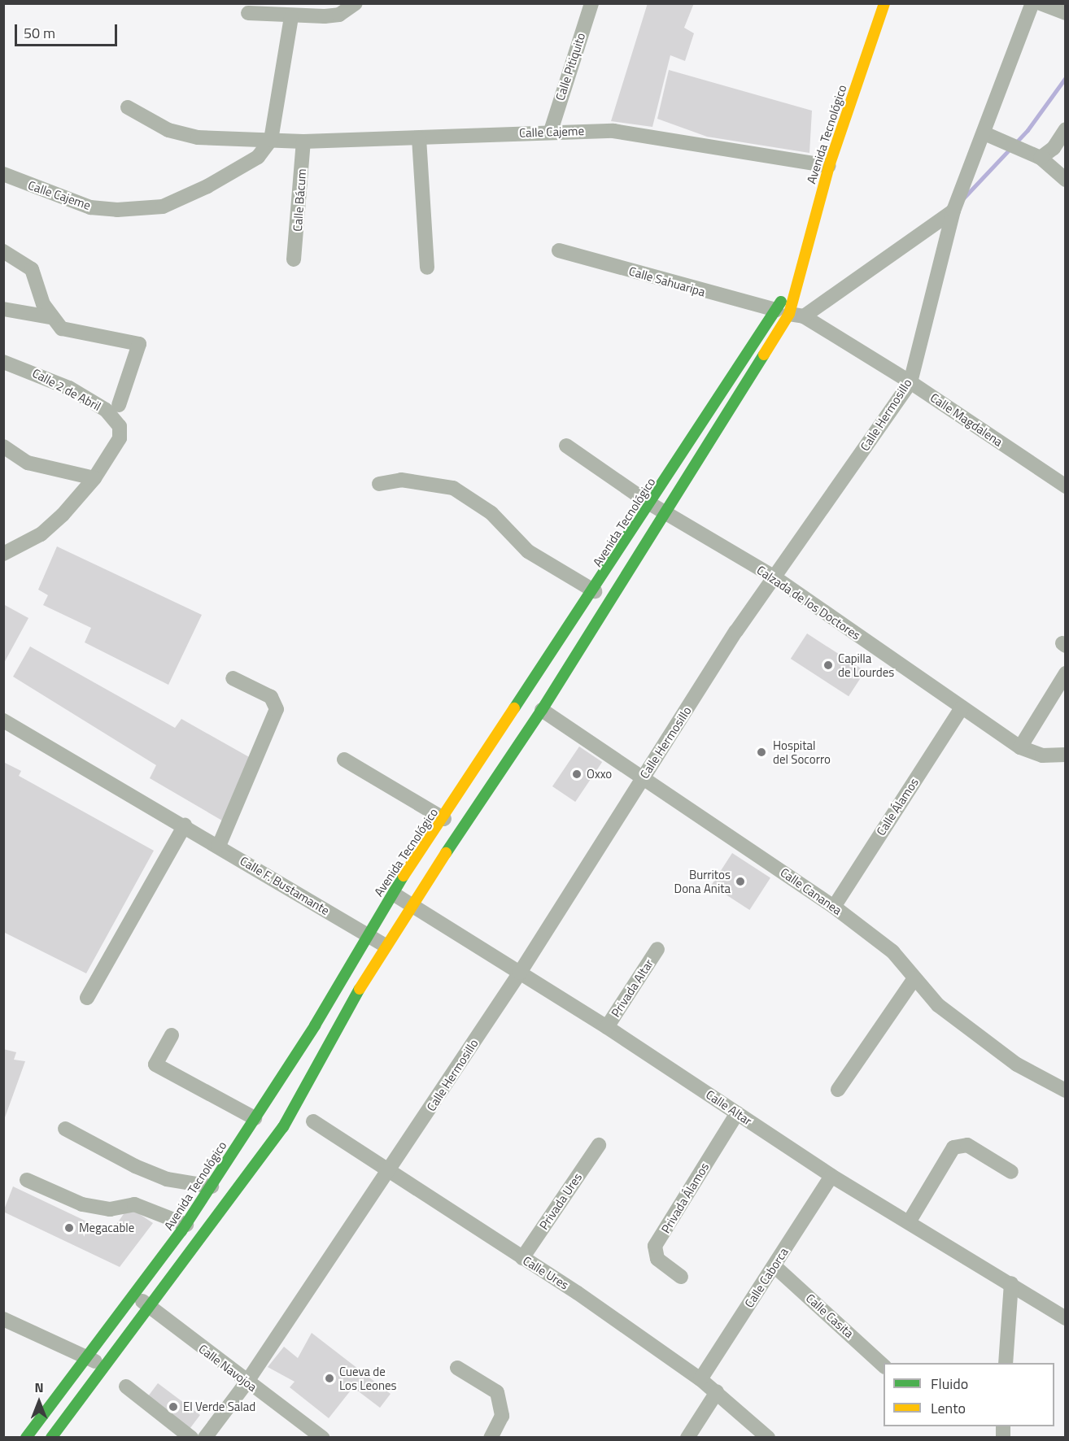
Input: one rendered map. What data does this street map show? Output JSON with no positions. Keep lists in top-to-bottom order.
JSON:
{
  "streets": {
    "main road": ["Avenida Tecnológico"],
    "street": [
      "Calle Pitiquito",
      "Calle Cajeme",
      "Calle Bácum",
      "Calle Sahuaripa",
      "Calle 2 de Abril",
      "Calle Hermosillo",
      "Calle Magdalena",
      "Calzada de los Doctores",
      "Calle Álamos",
      "Calle F. Bustamante",
      "Calle Cananea",
      "Privada Altar",
      "Calle Altar",
      "Privada Álamos",
      "Privada Ures",
      "Calle Ures",
      "Calle Caborca",
      "Calle Casita",
      "Calle Navojoa"
    ]
  },
  "crossings": [
    ["Calle Pitiquito", "Calle Cajeme"],
    ["Calle Cajeme", "Avenida Tecnológico"],
    ["Calle Cajeme", "Calle Bácum"],
    ["Avenida Tecnológico", "Calle Sahuaripa"],
    ["Avenida Tecnológico", "Calle Magdalena"],
    ["Avenida Tecnológico", "Calzada de los Doctores"],
    ["Avenida Tecnológico", "Calle F. Bustamante"],
    ["Avenida Tecnológico", "Calle Cananea"],
    ["Avenida Tecnológico", "Calle Altar"],
    ["Avenida Tecnológico", "Calle Navojoa"],
    ["Calle Sahuaripa", "Calle Magdalena"],
    ["Calle Hermosillo", "Calle Magdalena"],
    ["Calle Hermosillo", "Calzada de los Doctores"],
    ["Calle Hermosillo", "Calle Cananea"],
    ["Calle Hermosillo", "Calle Altar"],
    ["Calle Hermosillo", "Calle Ures"],
    ["Calle Hermosillo", "Calle Navojoa"],
    ["Calzada de los Doctores", "Calle Álamos"],
    ["Calle Álamos", "Calle Cananea"],
    ["Privada Altar", "Calle Altar"],
    ["Calle Altar", "Privada Álamos"],
    ["Calle Altar", "Calle Caborca"],
    ["Privada Ures", "Calle Ures"],
    ["Calle Ures", "Calle Caborca"],
    ["Calle Caborca", "Calle Casita"]
  ],
  "places": [
    "Capilla de Lourdes",
    "Hospital del Socorro",
    "Oxxo",
    "Burritos Dona Anita",
    "Megacable",
    "Cueva de Los Leones",
    "El Verde Salad"
  ],
  "legend": ["Fluido", "Lento"],
  "scale_bar": "50 m",
  "north": "top"
}
